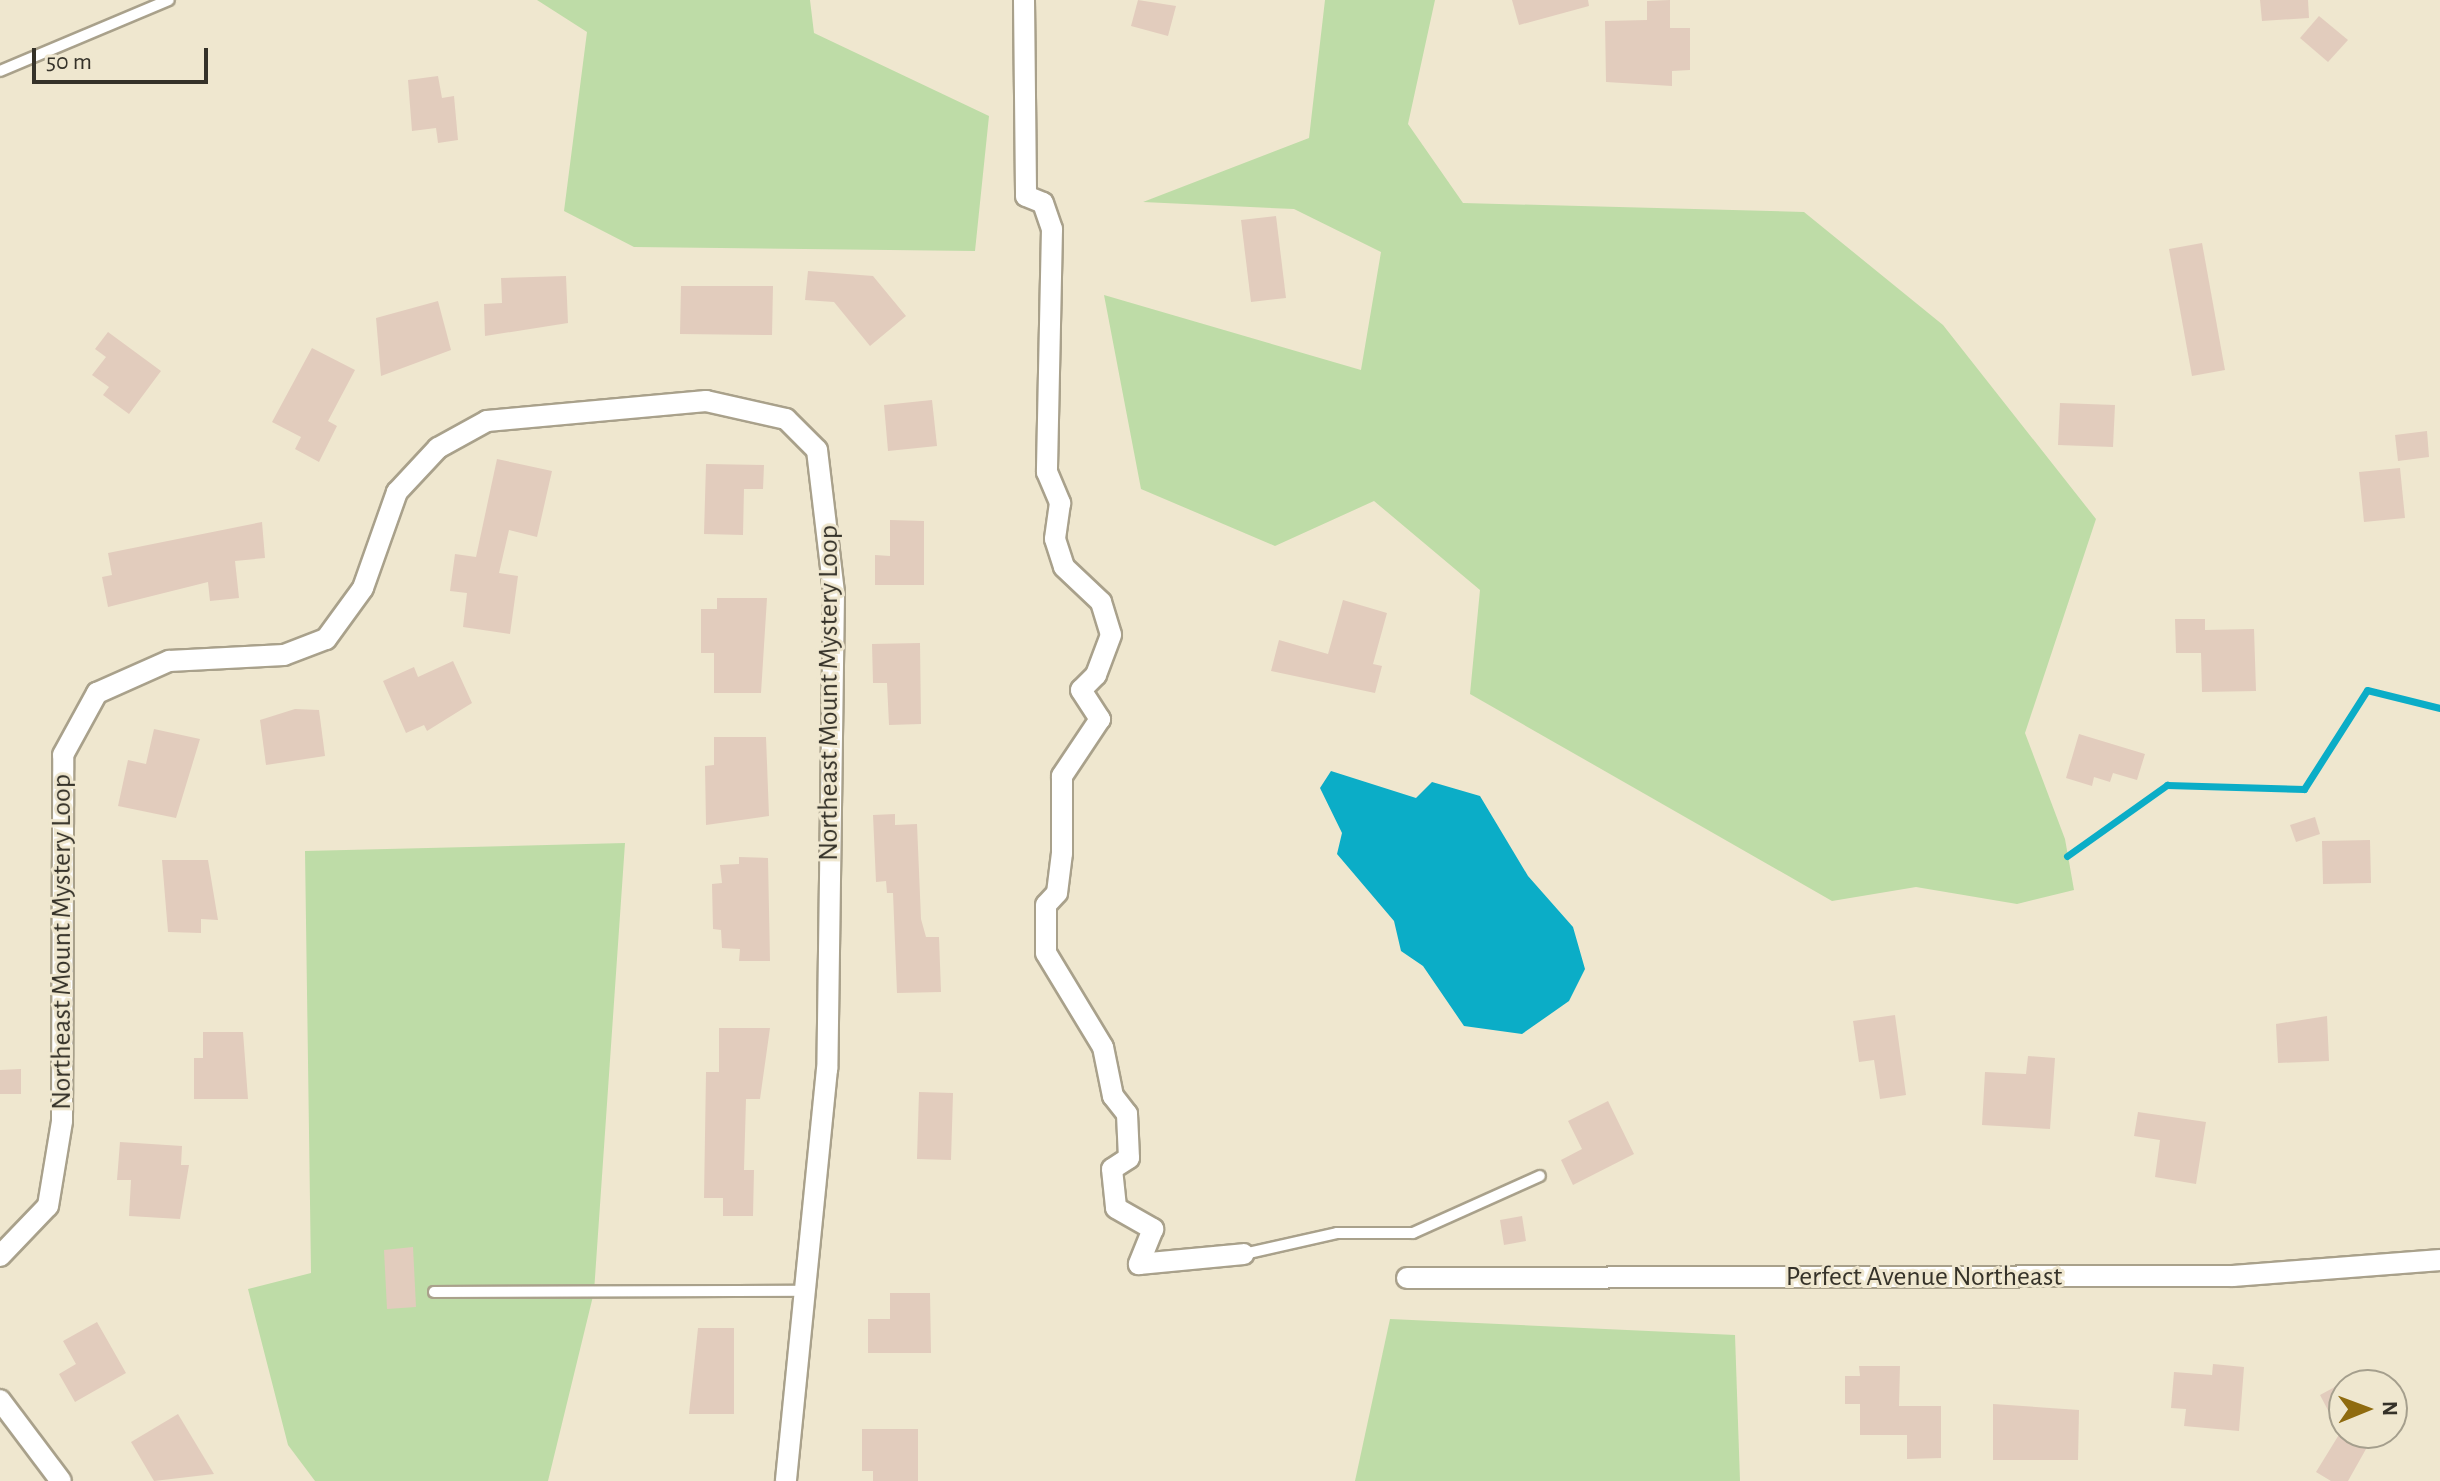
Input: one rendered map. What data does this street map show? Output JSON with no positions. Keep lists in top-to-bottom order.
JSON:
{
  "streets": {
    "street": ["Northeast Mount Mystery Loop", "Perfect Avenue Northeast"]
  },
  "scale_bar": "50 m",
  "north": "right"
}
